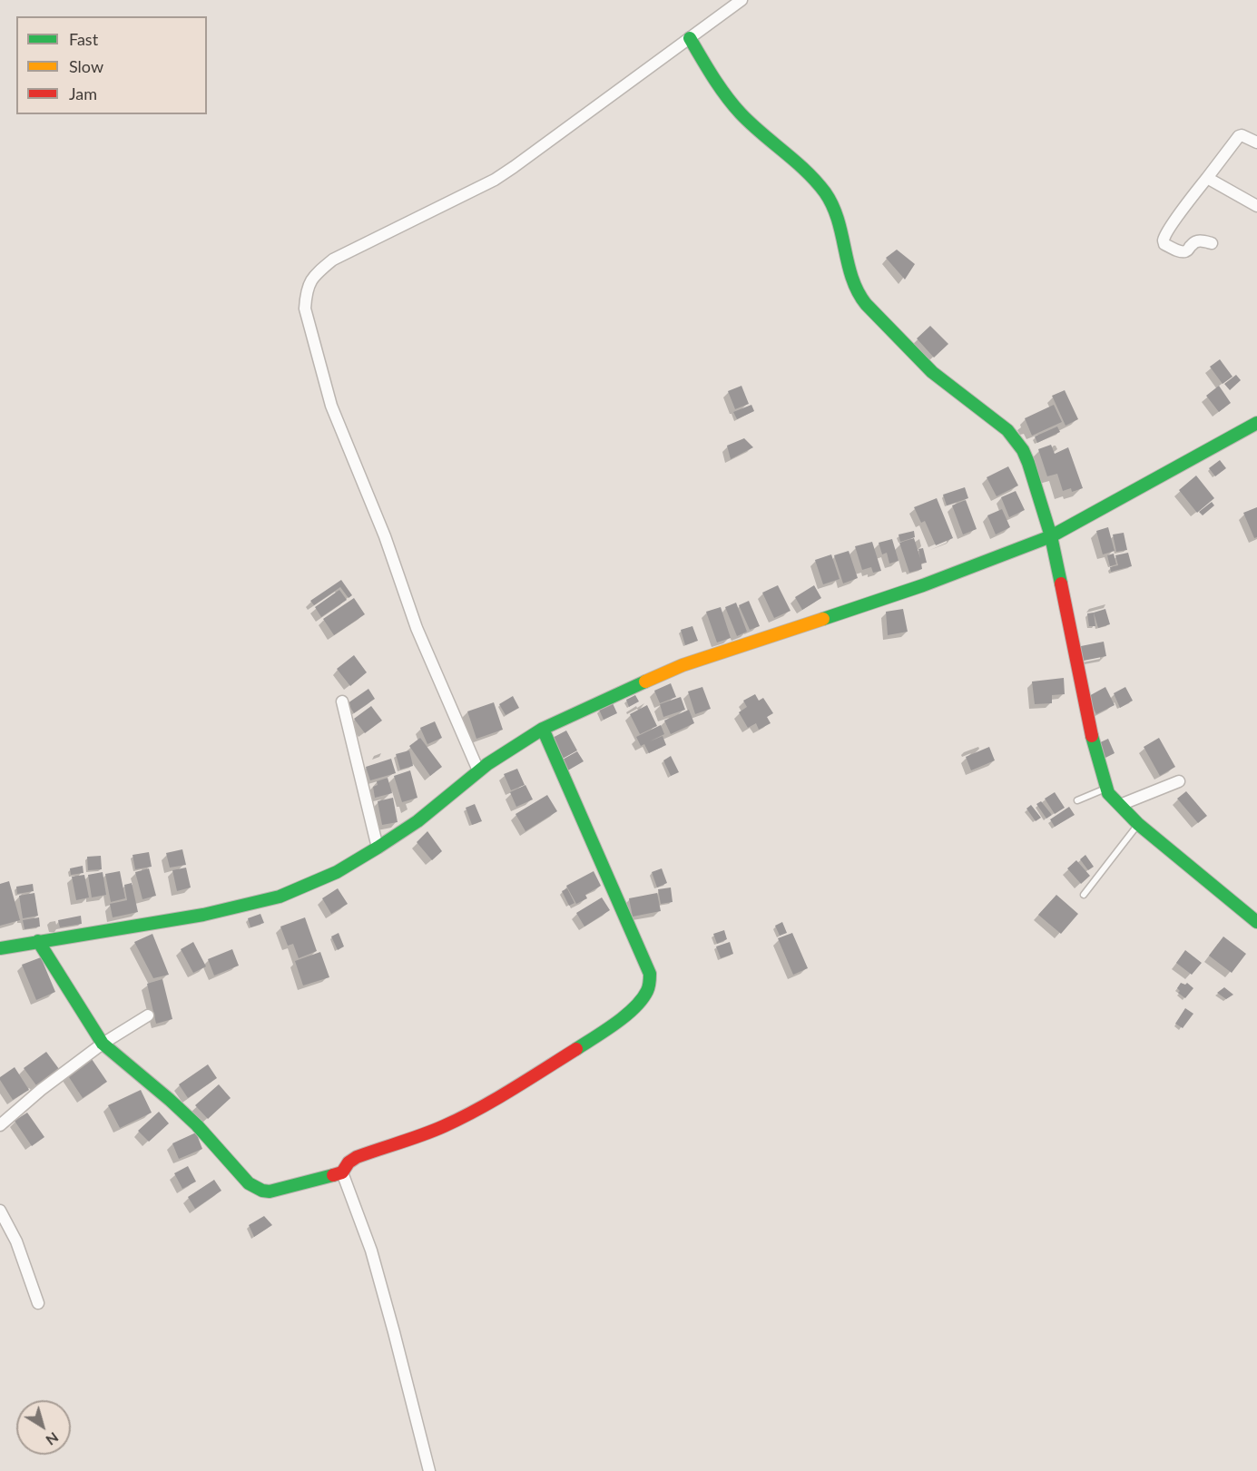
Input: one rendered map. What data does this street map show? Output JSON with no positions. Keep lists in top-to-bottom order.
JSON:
{
  "legend": ["Fast", "Slow", "Jam"],
  "north": "bottom right"
}
